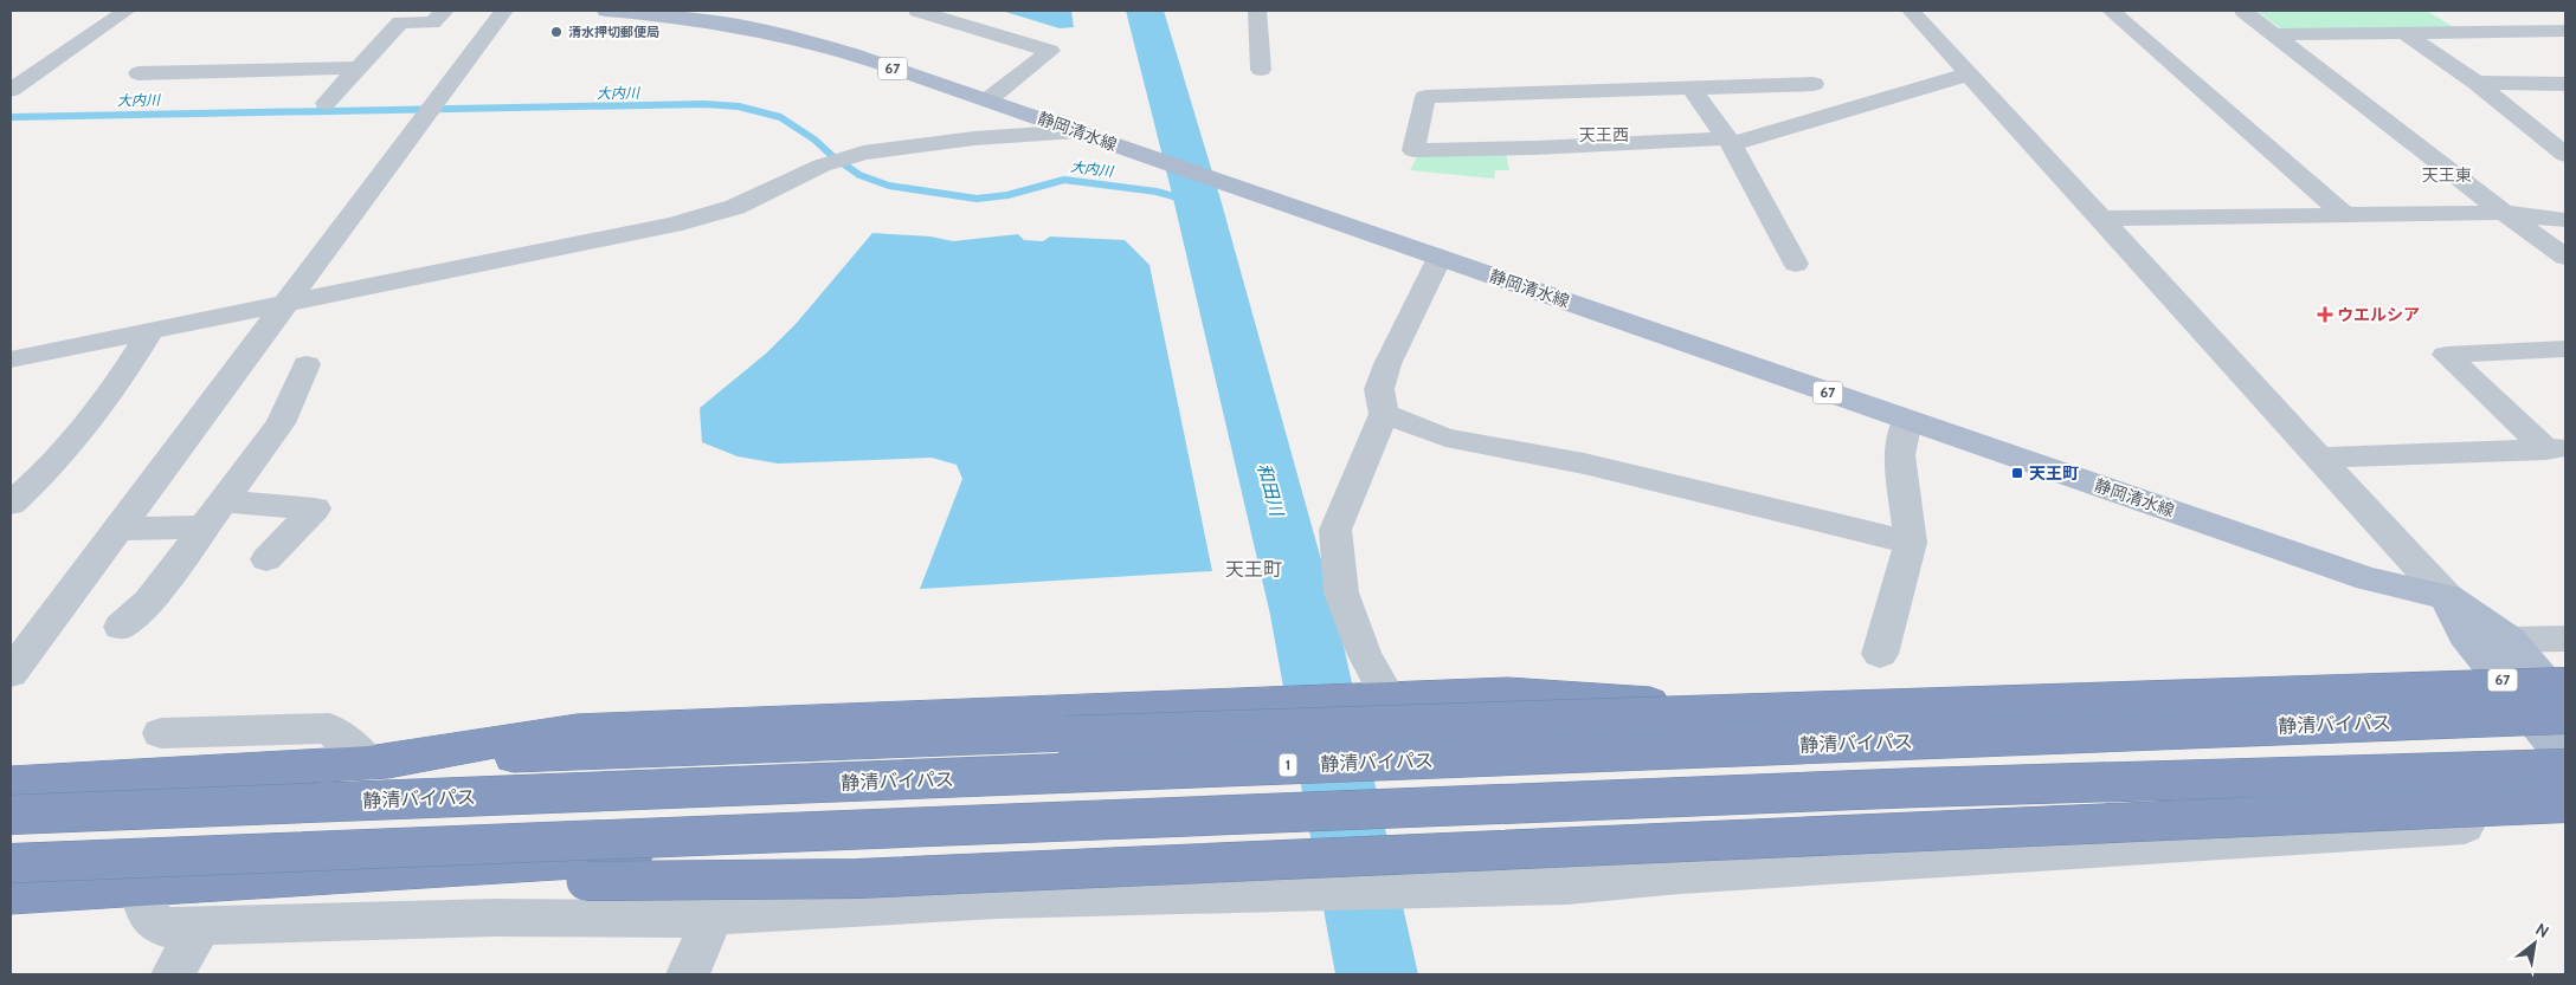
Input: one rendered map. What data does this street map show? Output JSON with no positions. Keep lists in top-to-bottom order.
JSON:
{
  "streets": {
    "highway": ["静清バイパス", "1"],
    "main road": ["67", "静岡清水線"]
  },
  "crossings": [
    ["67", "静岡清水線"],
    ["静岡清水線", "静清バイパス"]
  ],
  "districts": ["天王西", "天王東", "天王町"],
  "water": ["大内川", "和田川"],
  "places": {
    "other": ["清水押切郵便局"],
    "health": ["ウエルシア"],
    "transit": ["天王町"]
  },
  "north": "top right"
}
